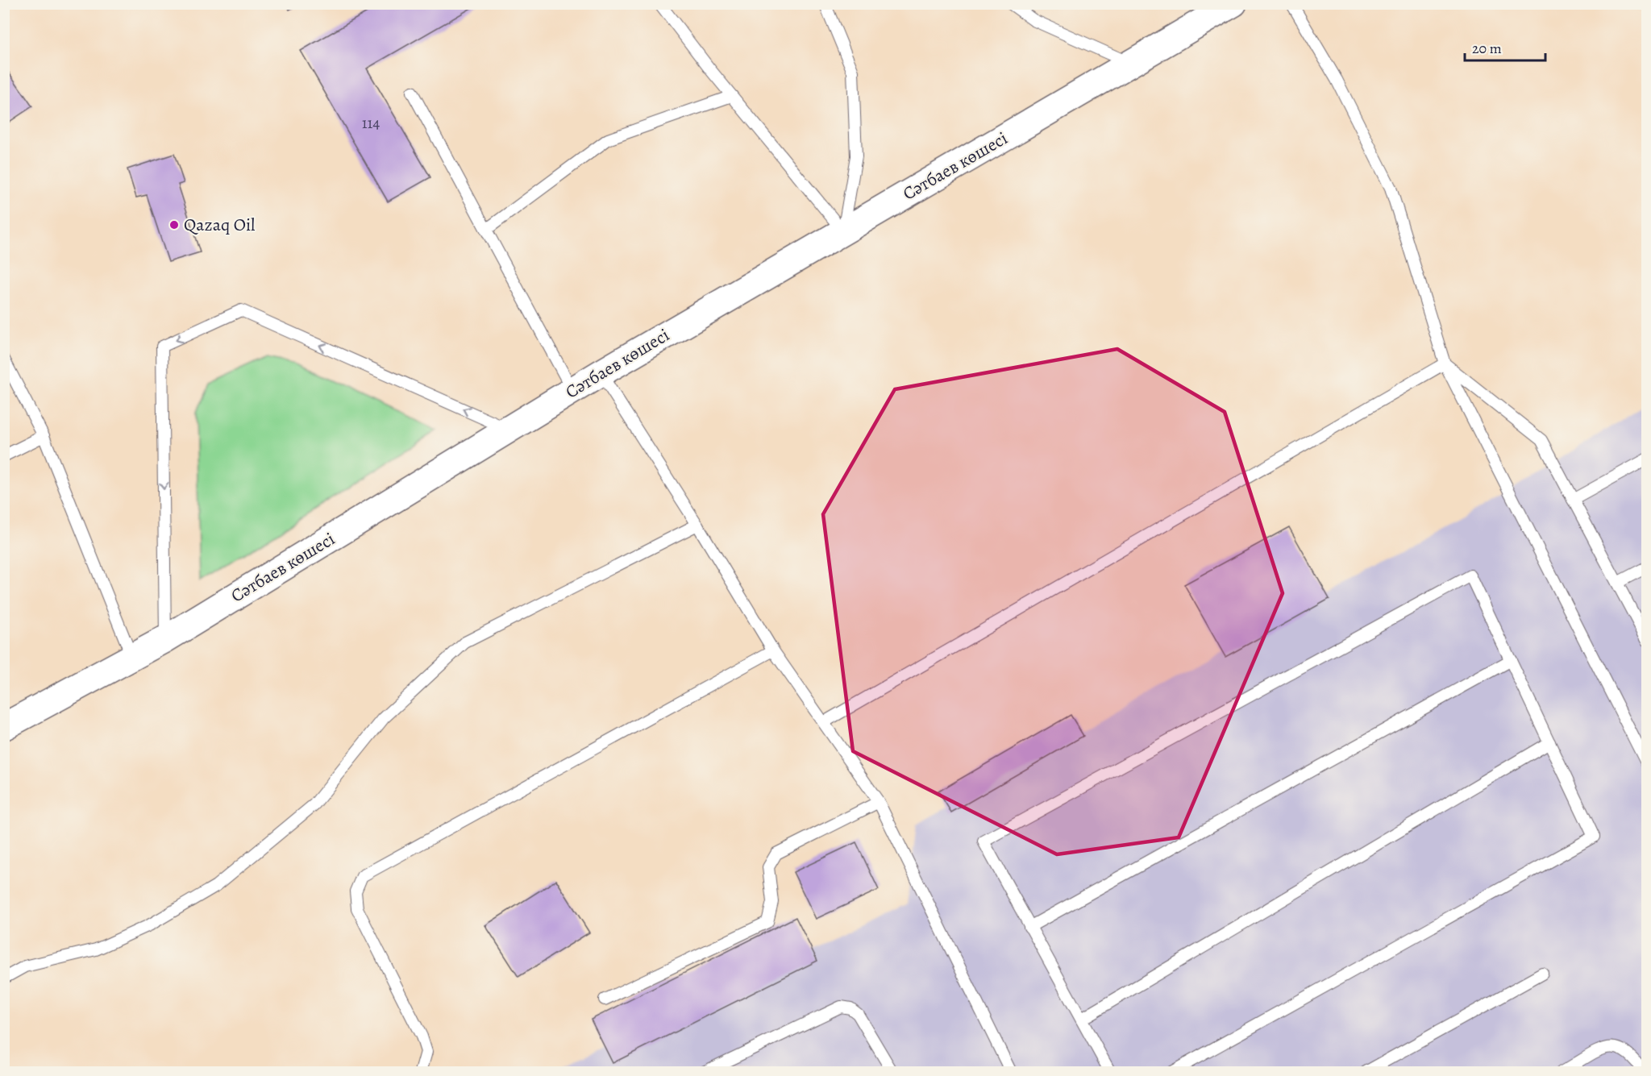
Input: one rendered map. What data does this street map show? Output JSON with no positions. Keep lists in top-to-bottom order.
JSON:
{
  "streets": {
    "main road": ["Сәтбаев көшесі"]
  },
  "places": ["Qazaq Oil"],
  "house_numbers": ["114"],
  "scale_bar": "20 m"
}
